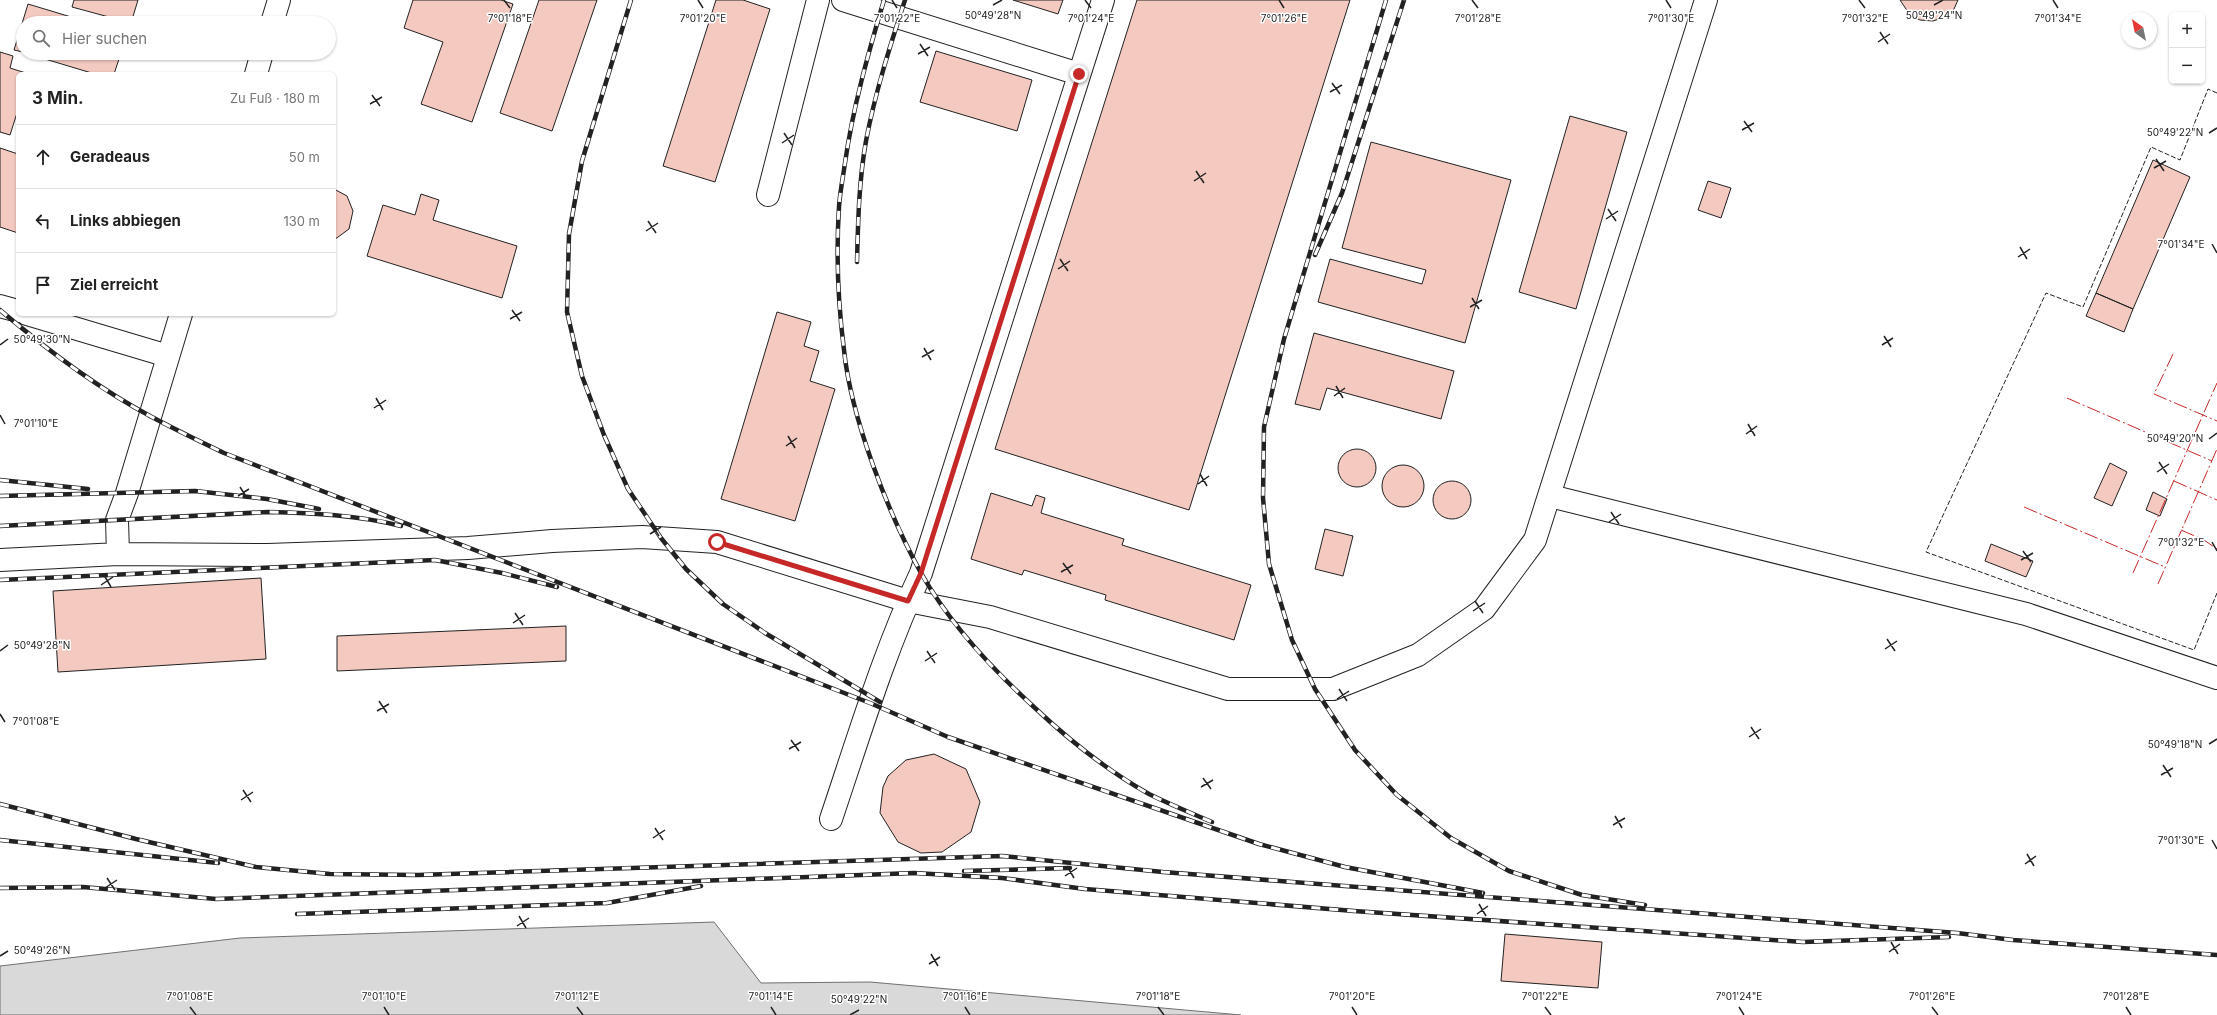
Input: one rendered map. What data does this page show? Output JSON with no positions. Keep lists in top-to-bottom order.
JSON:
{
  "north": "top left",
  "page": {
    "map_buttons": ["+", "−"],
    "search": "Hier suchen",
    "heading": ["3 Min.", "Zu Fuß · 180 m"],
    "list": [
      ["Geradeaus", "50 m"],
      ["Links abbiegen", "130 m"],
      "Ziel erreicht"
    ]
  },
  "coordinates": [
    "50°49'28\"N",
    "50°49'24\"N",
    "7°01'18\"E",
    "7°01'20\"E",
    "7°01'22\"E",
    "7°01'24\"E",
    "7°01'26\"E",
    "7°01'28\"E",
    "7°01'30\"E",
    "7°01'32\"E",
    "7°01'34\"E",
    "50°49'22\"N",
    "50°49'30\"N",
    "7°01'10\"E",
    "50°49'20\"N",
    "7°01'08\"E",
    "50°49'18\"N",
    "50°49'26\"N",
    "7°01'12\"E",
    "7°01'14\"E",
    "7°01'16\"E"
  ]
}
